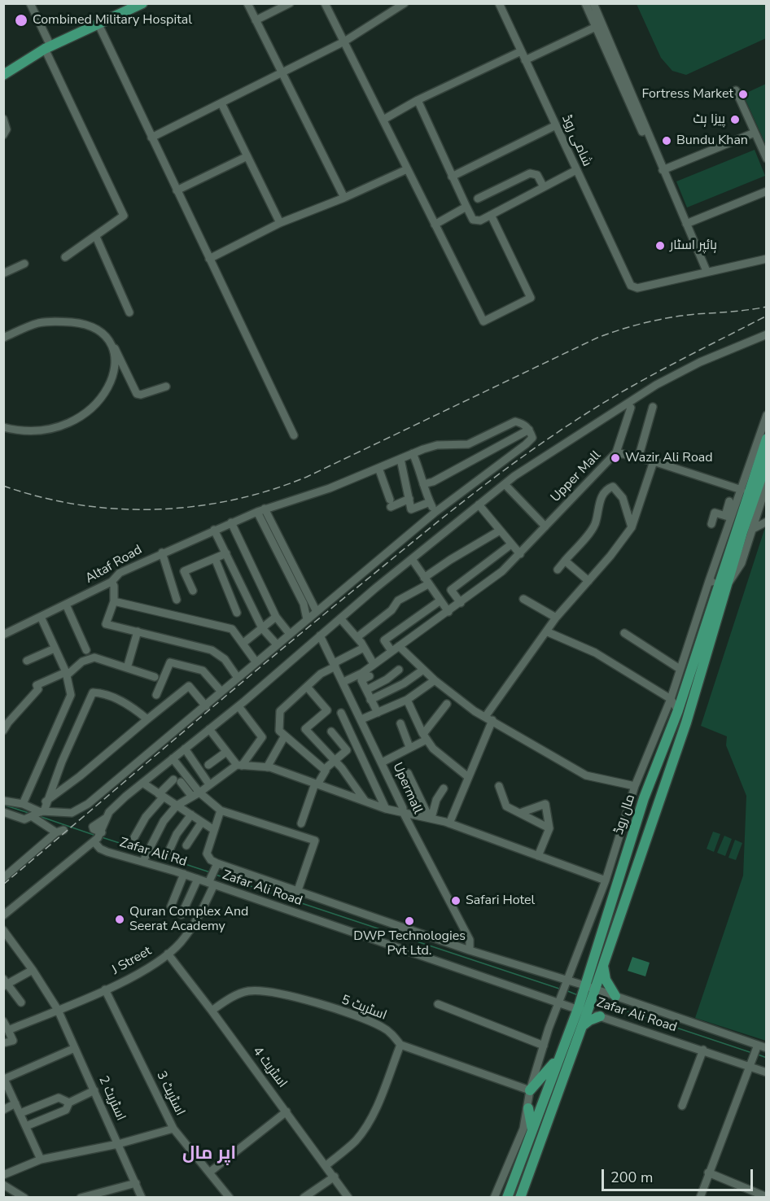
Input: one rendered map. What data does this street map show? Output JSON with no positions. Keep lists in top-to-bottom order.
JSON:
{
  "streets": {
    "main road": ["مال روڈ"],
    "street": [
      "شامی روڈ",
      "Upper Mall",
      "Altaf Road",
      "Upermall",
      "Zafar Ali Rd",
      "Zafar Ali Road",
      "J Street",
      "اسٹریٹ 5",
      "اسٹریٹ 4",
      "اسٹریٹ 3",
      "اسٹریٹ 2"
    ]
  },
  "crossings": [
    ["Upper Mall", "Upermall"],
    ["Upermall", "Zafar Ali Road"],
    ["مال روڈ", "Zafar Ali Road"],
    ["Zafar Ali Rd", "Zafar Ali Road"],
    ["Zafar Ali Rd", "J Street"],
    ["Zafar Ali Road", "J Street"],
    ["J Street", "اسٹریٹ 4"],
    ["J Street", "اسٹریٹ 3"],
    ["J Street", "اسٹریٹ 2"],
    ["اسٹریٹ 5", "اسٹریٹ 4"]
  ],
  "districts": ["اپر مال"],
  "places": [
    "Combined Military Hospital",
    "Fortress Market",
    "پیزا ہٹ",
    "Bundu Khan",
    "ہائپر اسٹار",
    "Wazir Ali Road",
    "Safari Hotel",
    "Quran Complex And Seerat Academy",
    "DWP Technologies Pvt Ltd."
  ],
  "scale_bar": "200 m"
}
